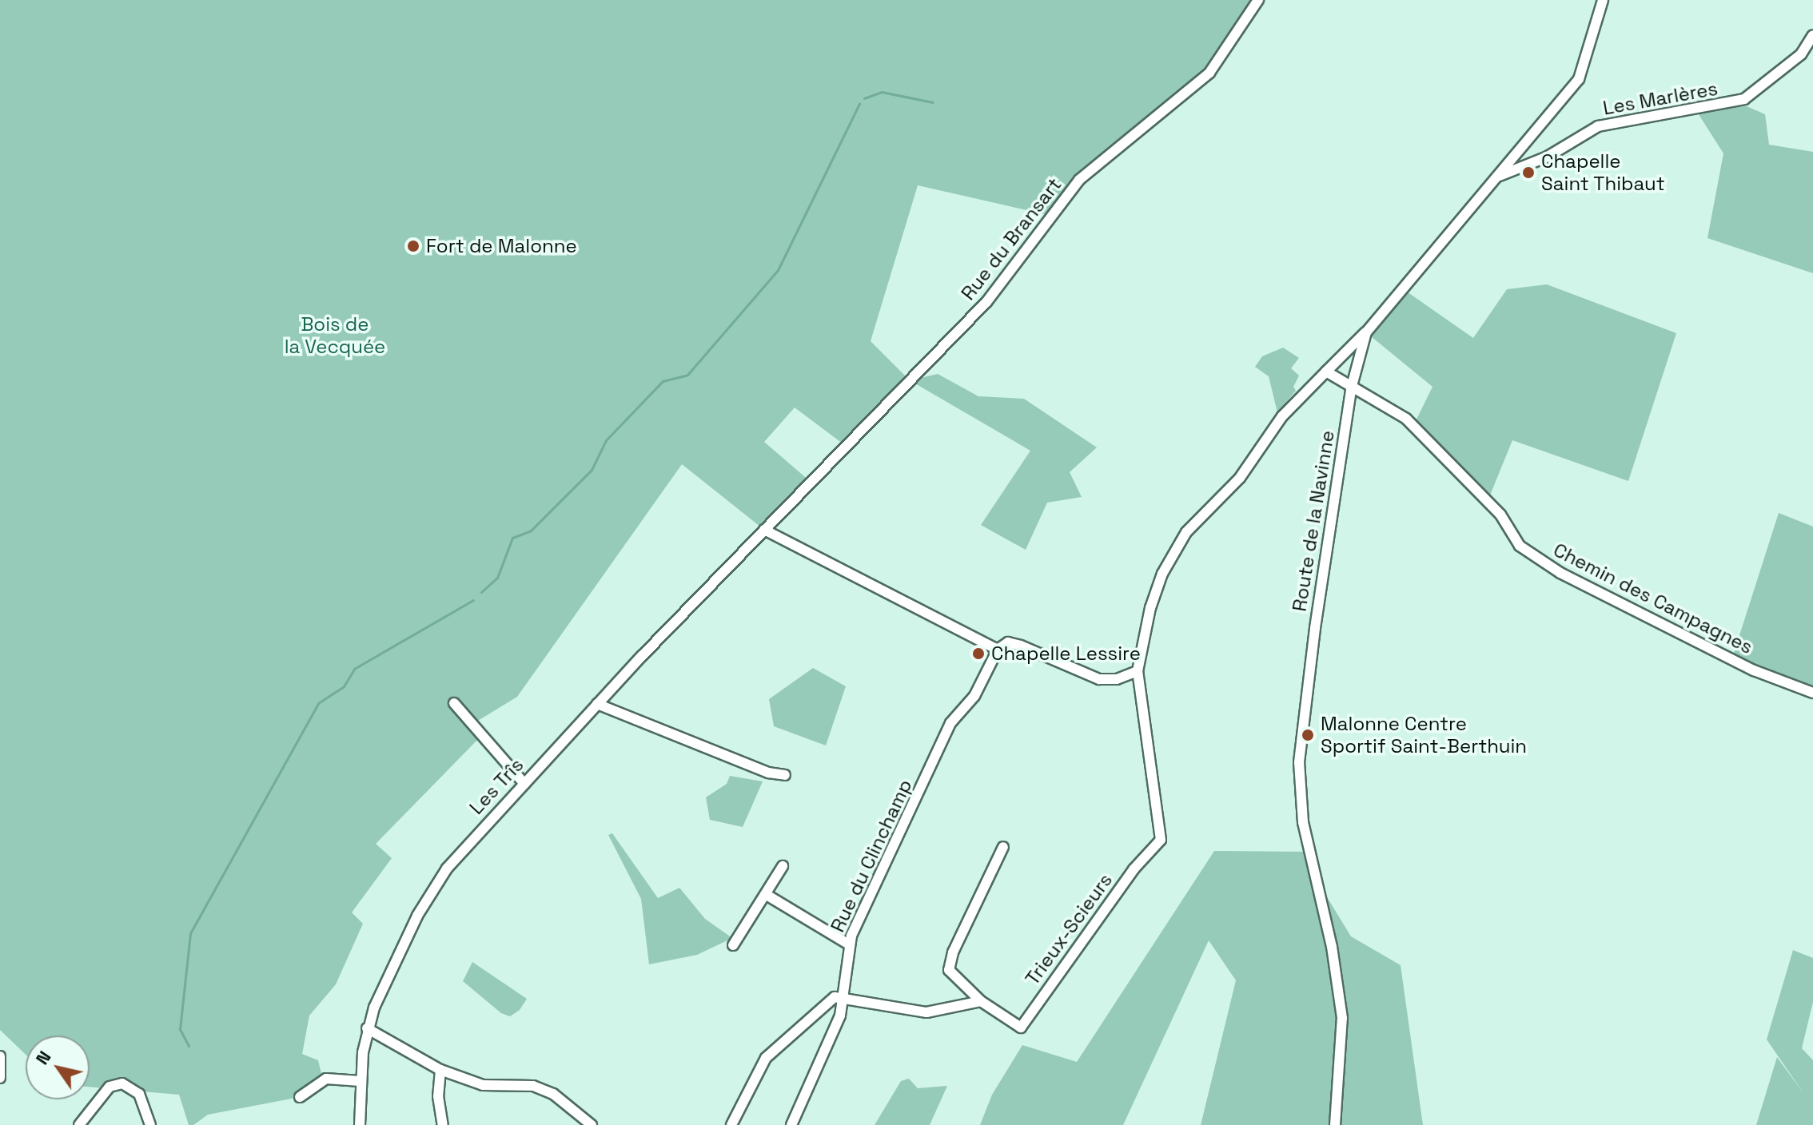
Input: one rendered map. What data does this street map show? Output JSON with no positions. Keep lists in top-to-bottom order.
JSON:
{
  "streets": {
    "street": [
      "Les Marlères",
      "Rue du Bransart",
      "Route de la Navinne",
      "Chemin des Campagnes",
      "Les Trîs",
      "Rue du Clinchamp",
      "Trieux-Scieurs"
    ]
  },
  "crossings": [
    ["Les Marlères", "Route de la Navinne"],
    ["Rue du Bransart", "Les Trîs"],
    ["Route de la Navinne", "Chemin des Campagnes"]
  ],
  "parks": ["Bois de la Vecquée"],
  "places": [
    "Chapelle Saint Thibaut",
    "Fort de Malonne",
    "Chapelle Lessire",
    "Malonne Centre Sportif Saint-Berthuin"
  ],
  "north": "top left"
}
